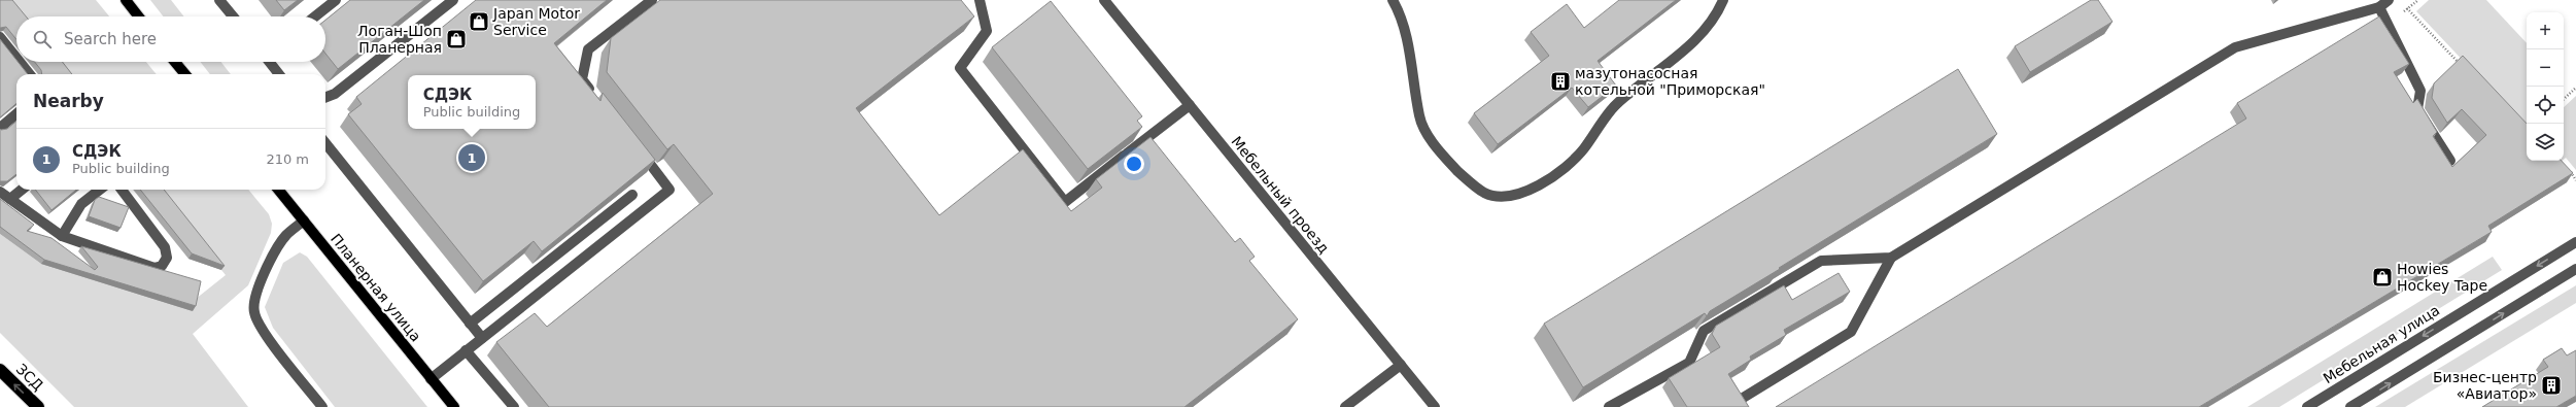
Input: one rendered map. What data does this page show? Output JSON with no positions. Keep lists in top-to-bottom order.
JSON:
{
  "streets": {
    "highway": ["ЗСД"],
    "main road": ["Планерная улица"],
    "street": ["Мебельный проезд", "Мебельная улица"]
  },
  "one_way": ["ЗСД"],
  "places": {
    "shop": ["Japan Motor Service", "Логан-Шоп Планерная", "Howies Hockey Tape"],
    "building": ["мазутонасосная котельной \"Приморская\"", "Бизнес-центр «Авиатор»"]
  },
  "page": {
    "map_buttons": ["+", "−"],
    "search": "Search here",
    "heading": "Nearby",
    "popup": ["СДЭК", "Public building"],
    "list": [
      {
        "mark": "1",
        "name": "СДЭК",
        "note": "Public building",
        "value": "210 m"
      }
    ],
    "pins": "1"
  }
}
